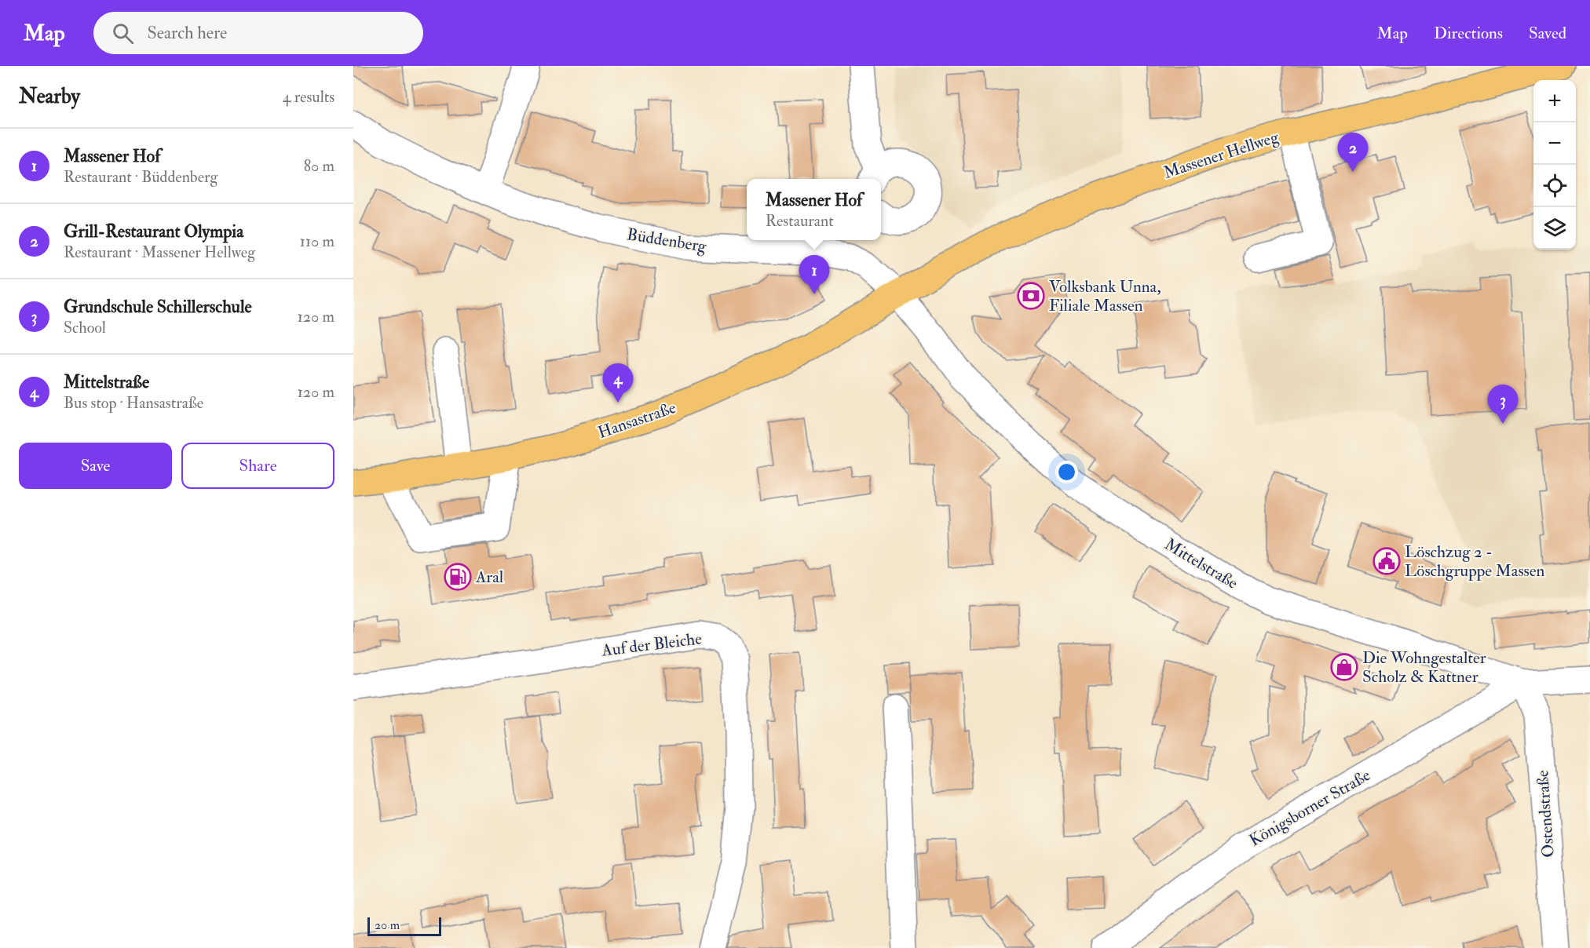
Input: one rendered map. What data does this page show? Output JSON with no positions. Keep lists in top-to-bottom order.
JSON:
{
  "streets": {
    "main road": ["Massener Hellweg", "Hansastraße"],
    "street": [
      "Büddenberg",
      "Mittelstraße",
      "Auf der Bleiche",
      "Königsborner Straße",
      "Ostendstraße"
    ]
  },
  "crossings": [
    ["Massener Hellweg", "Büddenberg"],
    ["Massener Hellweg", "Hansastraße"],
    ["Massener Hellweg", "Mittelstraße"],
    ["Büddenberg", "Hansastraße"],
    ["Büddenberg", "Mittelstraße"],
    ["Hansastraße", "Mittelstraße"],
    ["Mittelstraße", "Königsborner Straße"],
    ["Mittelstraße", "Ostendstraße"],
    ["Königsborner Straße", "Ostendstraße"]
  ],
  "places": {
    "bank": ["Volksbank Unna, Filiale Massen"],
    "public building": ["Löschzug 2 - Löschgruppe Massen"],
    "fuel station": ["Aral"],
    "shop": ["Die Wohngestalter Scholz & Kattner"]
  },
  "scale_bar": "20 m",
  "page": {
    "header": "Map",
    "search": "Search here",
    "nav": ["Map", "Directions", "Saved"],
    "heading": ["Nearby", "4 results"],
    "map_buttons": ["+", "−"],
    "list": [
      {
        "mark": "1",
        "name": "Massener Hof",
        "note": "Restaurant · Büddenberg",
        "value": "80 m"
      },
      {
        "mark": "2",
        "name": "Grill-Restaurant Olympia",
        "note": "Restaurant · Massener Hellweg",
        "value": "110 m"
      },
      {
        "mark": "3",
        "name": "Grundschule Schillerschule",
        "note": "School",
        "value": "120 m"
      },
      {
        "mark": "4",
        "name": "Mittelstraße",
        "note": "Bus stop · Hansastraße",
        "value": "120 m"
      }
    ],
    "pins": [
      "2",
      "1",
      "4",
      "3"
    ],
    "popup": ["Massener Hof", "Restaurant"],
    "buttons": ["Save", "Share"],
    "scale": "20 m"
  }
}
